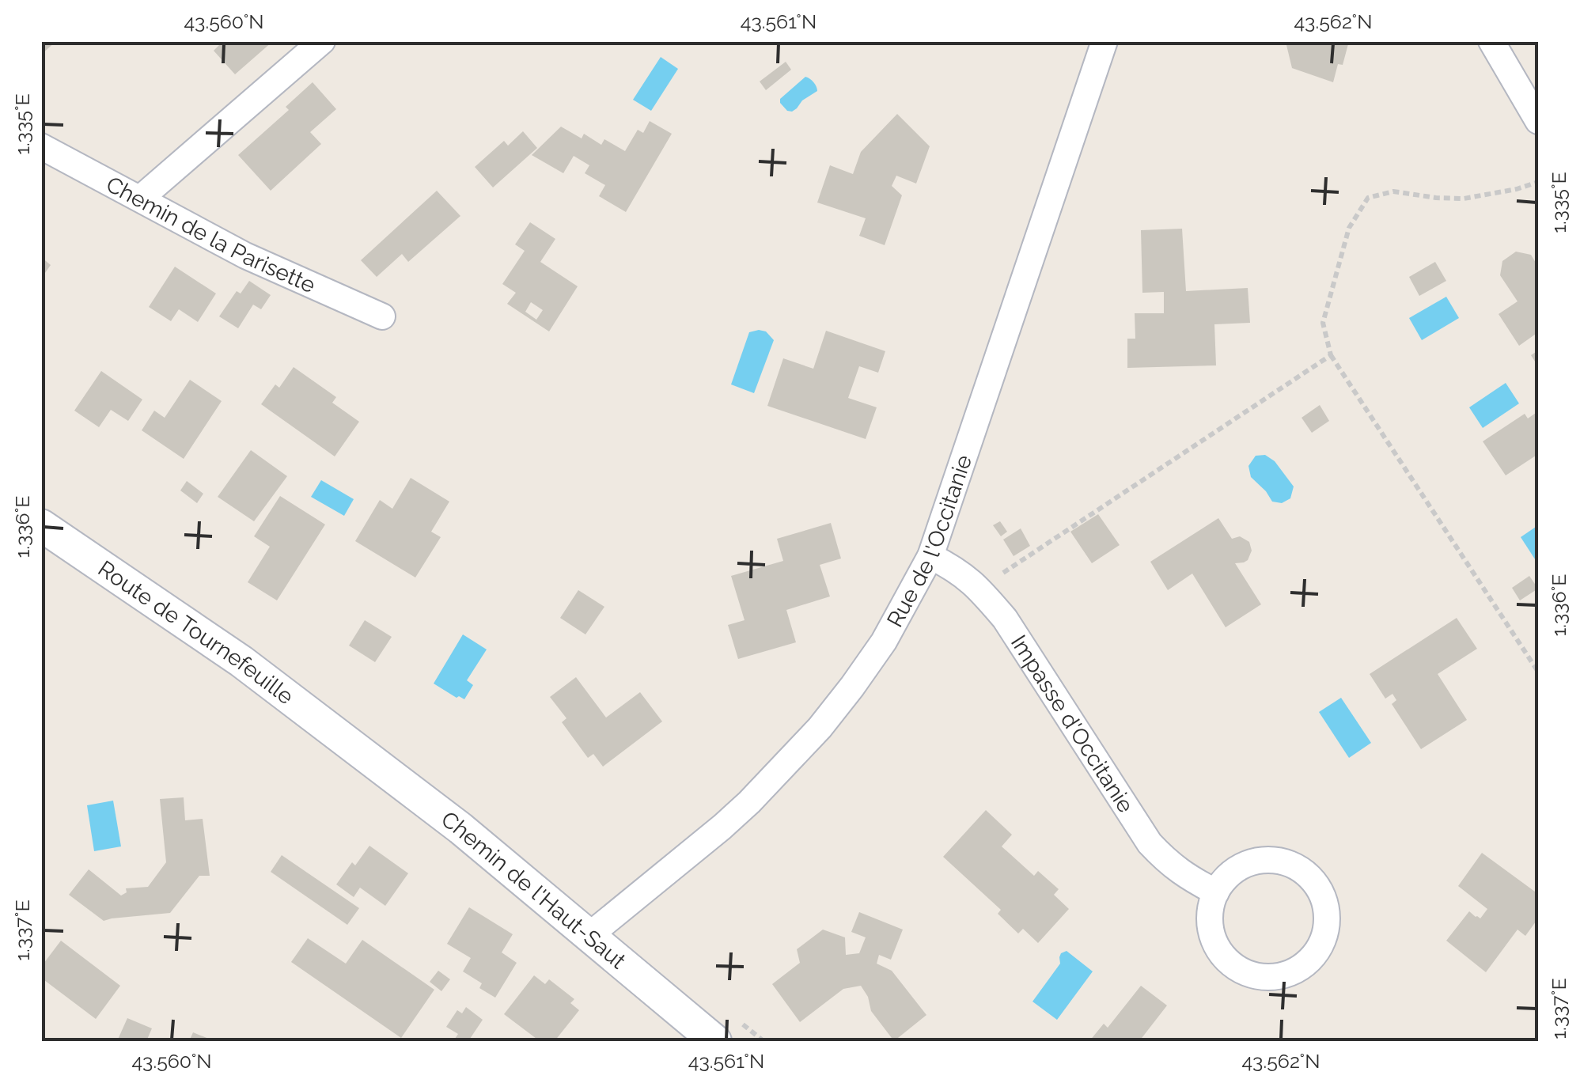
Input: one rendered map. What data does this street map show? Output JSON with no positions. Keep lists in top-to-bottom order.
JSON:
{
  "streets": {
    "street": [
      "Chemin de la Parisette",
      "Rue de l'Occitanie",
      "Route de Tournefeuille",
      "Impasse d'Occitanie",
      "Chemin de l'Haut-Saut"
    ]
  },
  "crossings": [
    ["Rue de l'Occitanie", "Impasse d'Occitanie"],
    ["Rue de l'Occitanie", "Chemin de l'Haut-Saut"],
    ["Route de Tournefeuille", "Chemin de l'Haut-Saut"]
  ],
  "coordinates": [
    "43.560°N",
    "43.561°N",
    "43.562°N",
    "1.335°E",
    "1.336°E",
    "1.337°E"
  ]
}
